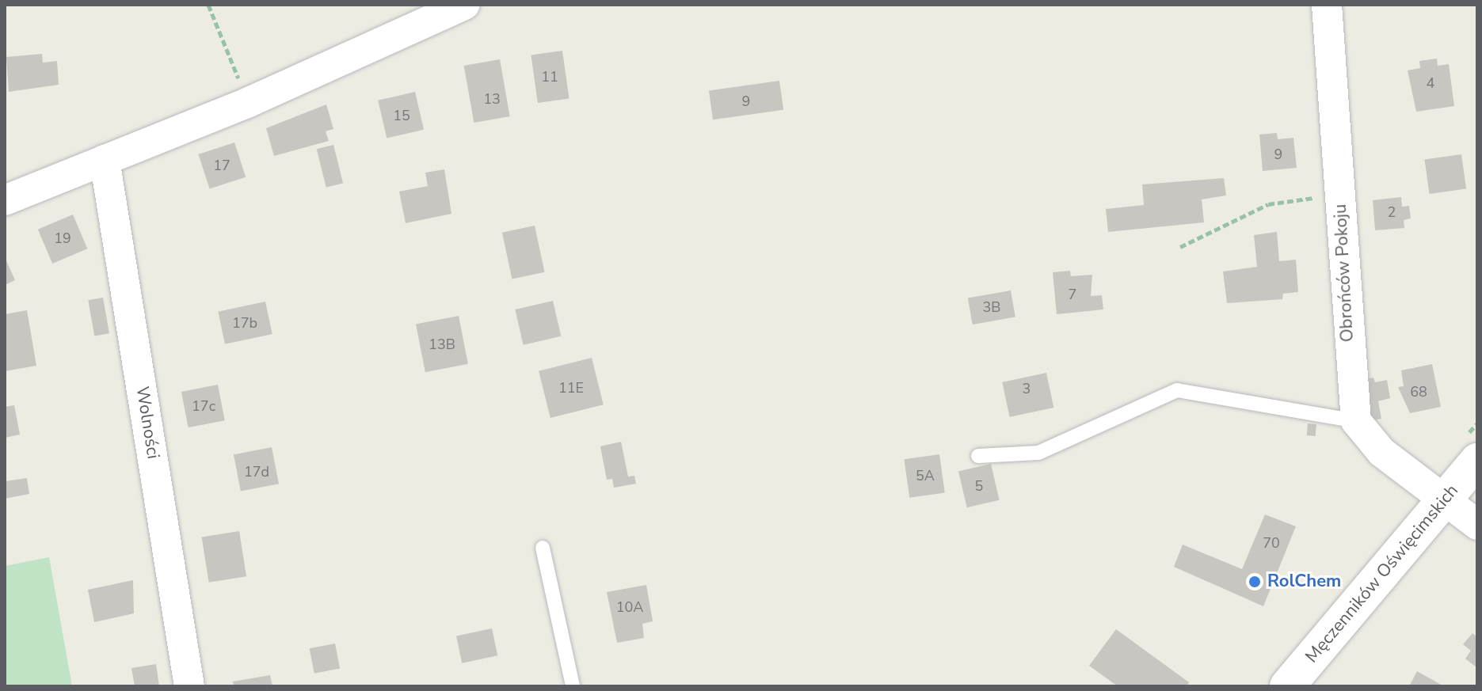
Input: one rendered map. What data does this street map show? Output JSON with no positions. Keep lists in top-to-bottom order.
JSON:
{
  "streets": {
    "main road": ["Męczenników Oświęcimskich"],
    "street": ["Obrońców Pokoju", "Wolności"]
  },
  "places": ["RolChem"],
  "house_numbers": [
    "11",
    "4",
    "13",
    "9",
    "15",
    "9",
    "17",
    "2",
    "19",
    "7",
    "3B",
    "17b",
    "13B",
    "11E",
    "3",
    "68",
    "17c",
    "17d",
    "5A",
    "5",
    "70",
    "10A"
  ]
}
